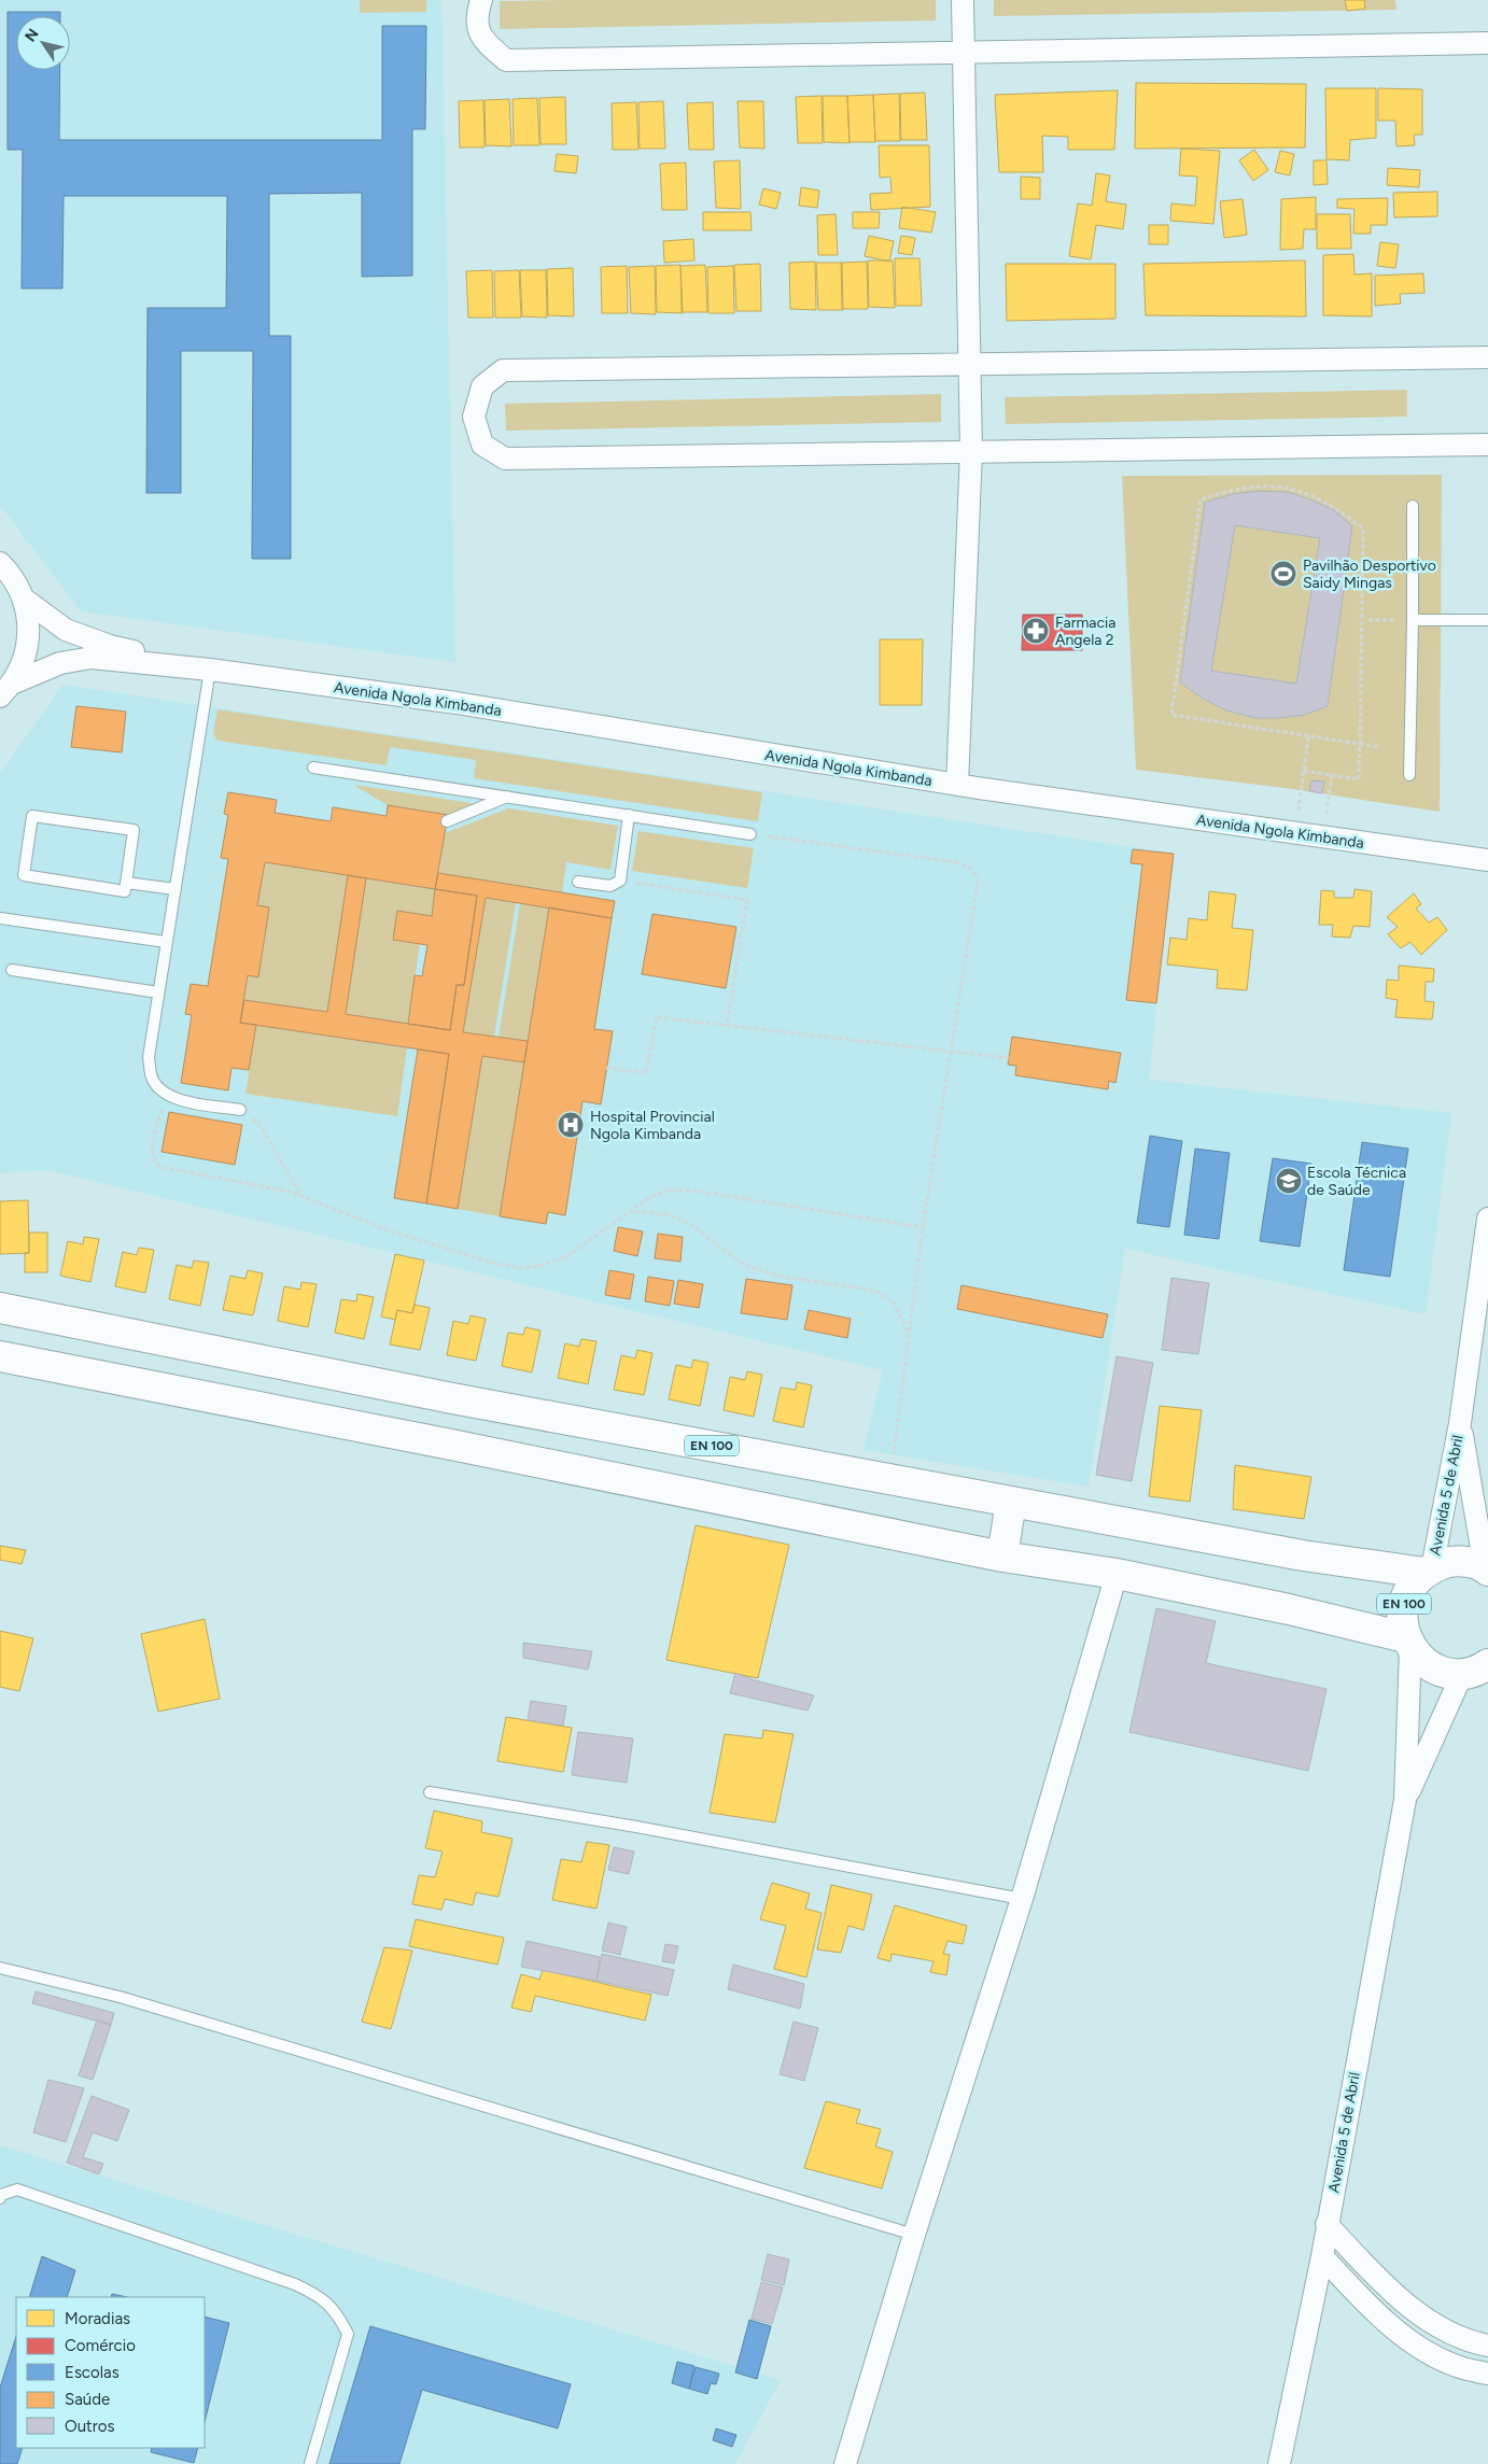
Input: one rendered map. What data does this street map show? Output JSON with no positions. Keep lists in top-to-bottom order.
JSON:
{
  "streets": {
    "main road": ["EN 100"],
    "street": ["Avenida Ngola Kimbanda", "Avenida 5 de Abril"]
  },
  "crossings": [
    ["EN 100", "Avenida 5 de Abril"]
  ],
  "places": {
    "sports": ["Pavilhão Desportivo Saidy Mingas"],
    "pharmacy": ["Farmacia Angela 2"],
    "hospital": ["Hospital Provincial Ngola Kimbanda"],
    "school or university": ["Escola Técnica de Saúde"]
  },
  "legend": [
    "Moradias",
    "Comércio",
    "Escolas",
    "Saúde",
    "Outros"
  ],
  "north": "top left"
}
